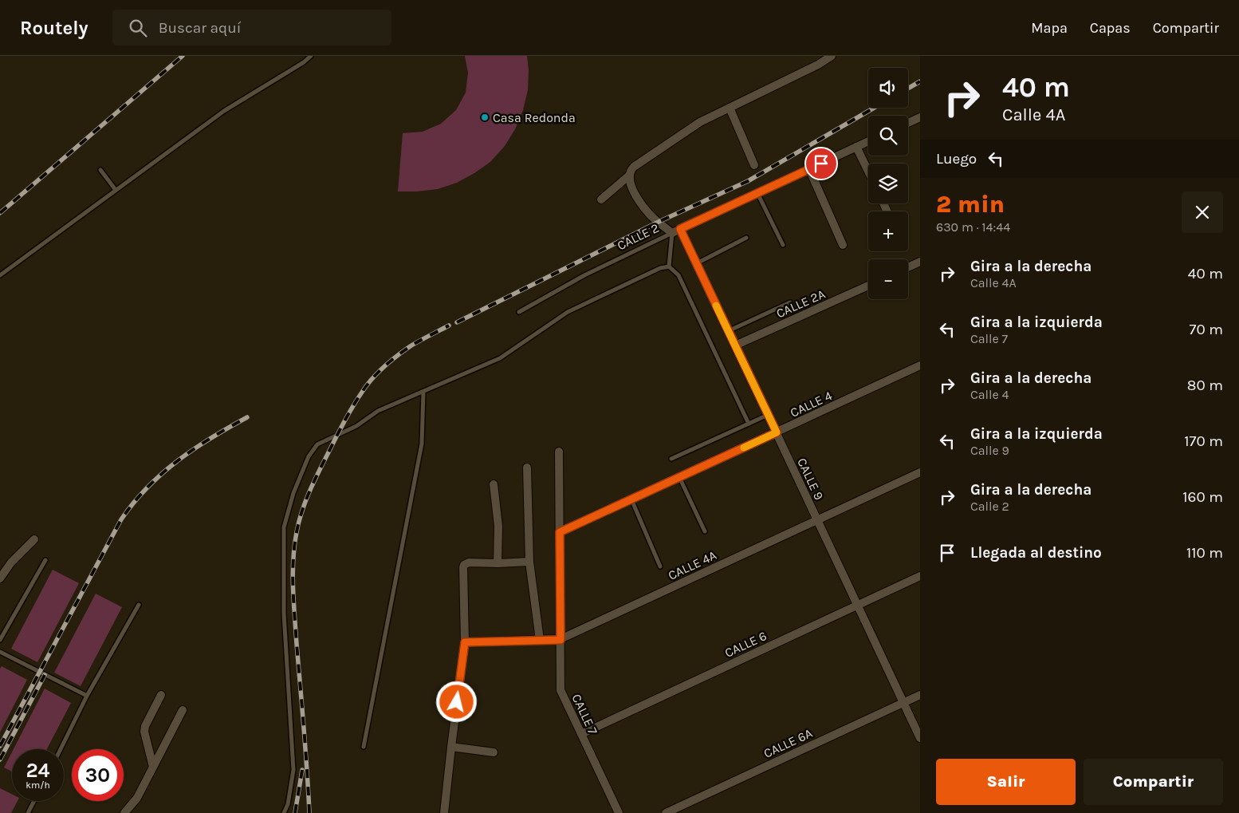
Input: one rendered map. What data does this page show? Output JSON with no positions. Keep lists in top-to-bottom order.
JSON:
{
  "streets": {
    "street": [
      "CALLE 2",
      "CALLE 2A",
      "CALLE 4",
      "CALLE 9",
      "CALLE 4A",
      "CALLE 6",
      "CALLE 7",
      "CALLE 6A"
    ]
  },
  "crossings": [
    ["CALLE 2", "CALLE 9"],
    ["CALLE 2A", "CALLE 9"],
    ["CALLE 4", "CALLE 9"],
    ["CALLE 4", "CALLE 7"],
    ["CALLE 9", "CALLE 4A"],
    ["CALLE 9", "CALLE 6"],
    ["CALLE 9", "CALLE 6A"],
    ["CALLE 4A", "CALLE 7"],
    ["CALLE 6", "CALLE 7"]
  ],
  "places": ["Casa Redonda"],
  "page": {
    "header": "Routely",
    "search": "Buscar aquí",
    "nav": ["Mapa", "Capas", "Compartir"],
    "turn": ["40 m", "Calle 4A"],
    "map_buttons": ["+", "−"],
    "then": "Luego",
    "heading": ["2 min", "630 m · 14:44"],
    "list": [
      {
        "name": "Gira a la derecha",
        "note": "Calle 4A",
        "value": "40 m"
      },
      {
        "name": "Gira a la izquierda",
        "note": "Calle 7",
        "value": "70 m"
      },
      {
        "name": "Gira a la derecha",
        "note": "Calle 4",
        "value": "80 m"
      },
      {
        "name": "Gira a la izquierda",
        "note": "Calle 9",
        "value": "170 m"
      },
      {
        "name": "Gira a la derecha",
        "note": "Calle 2",
        "value": "160 m"
      },
      {
        "name": "Llegada al destino",
        "value": "110 m"
      }
    ],
    "speed": "24 km/h",
    "limit": "30",
    "buttons": ["Salir", "Compartir"]
  }
}
